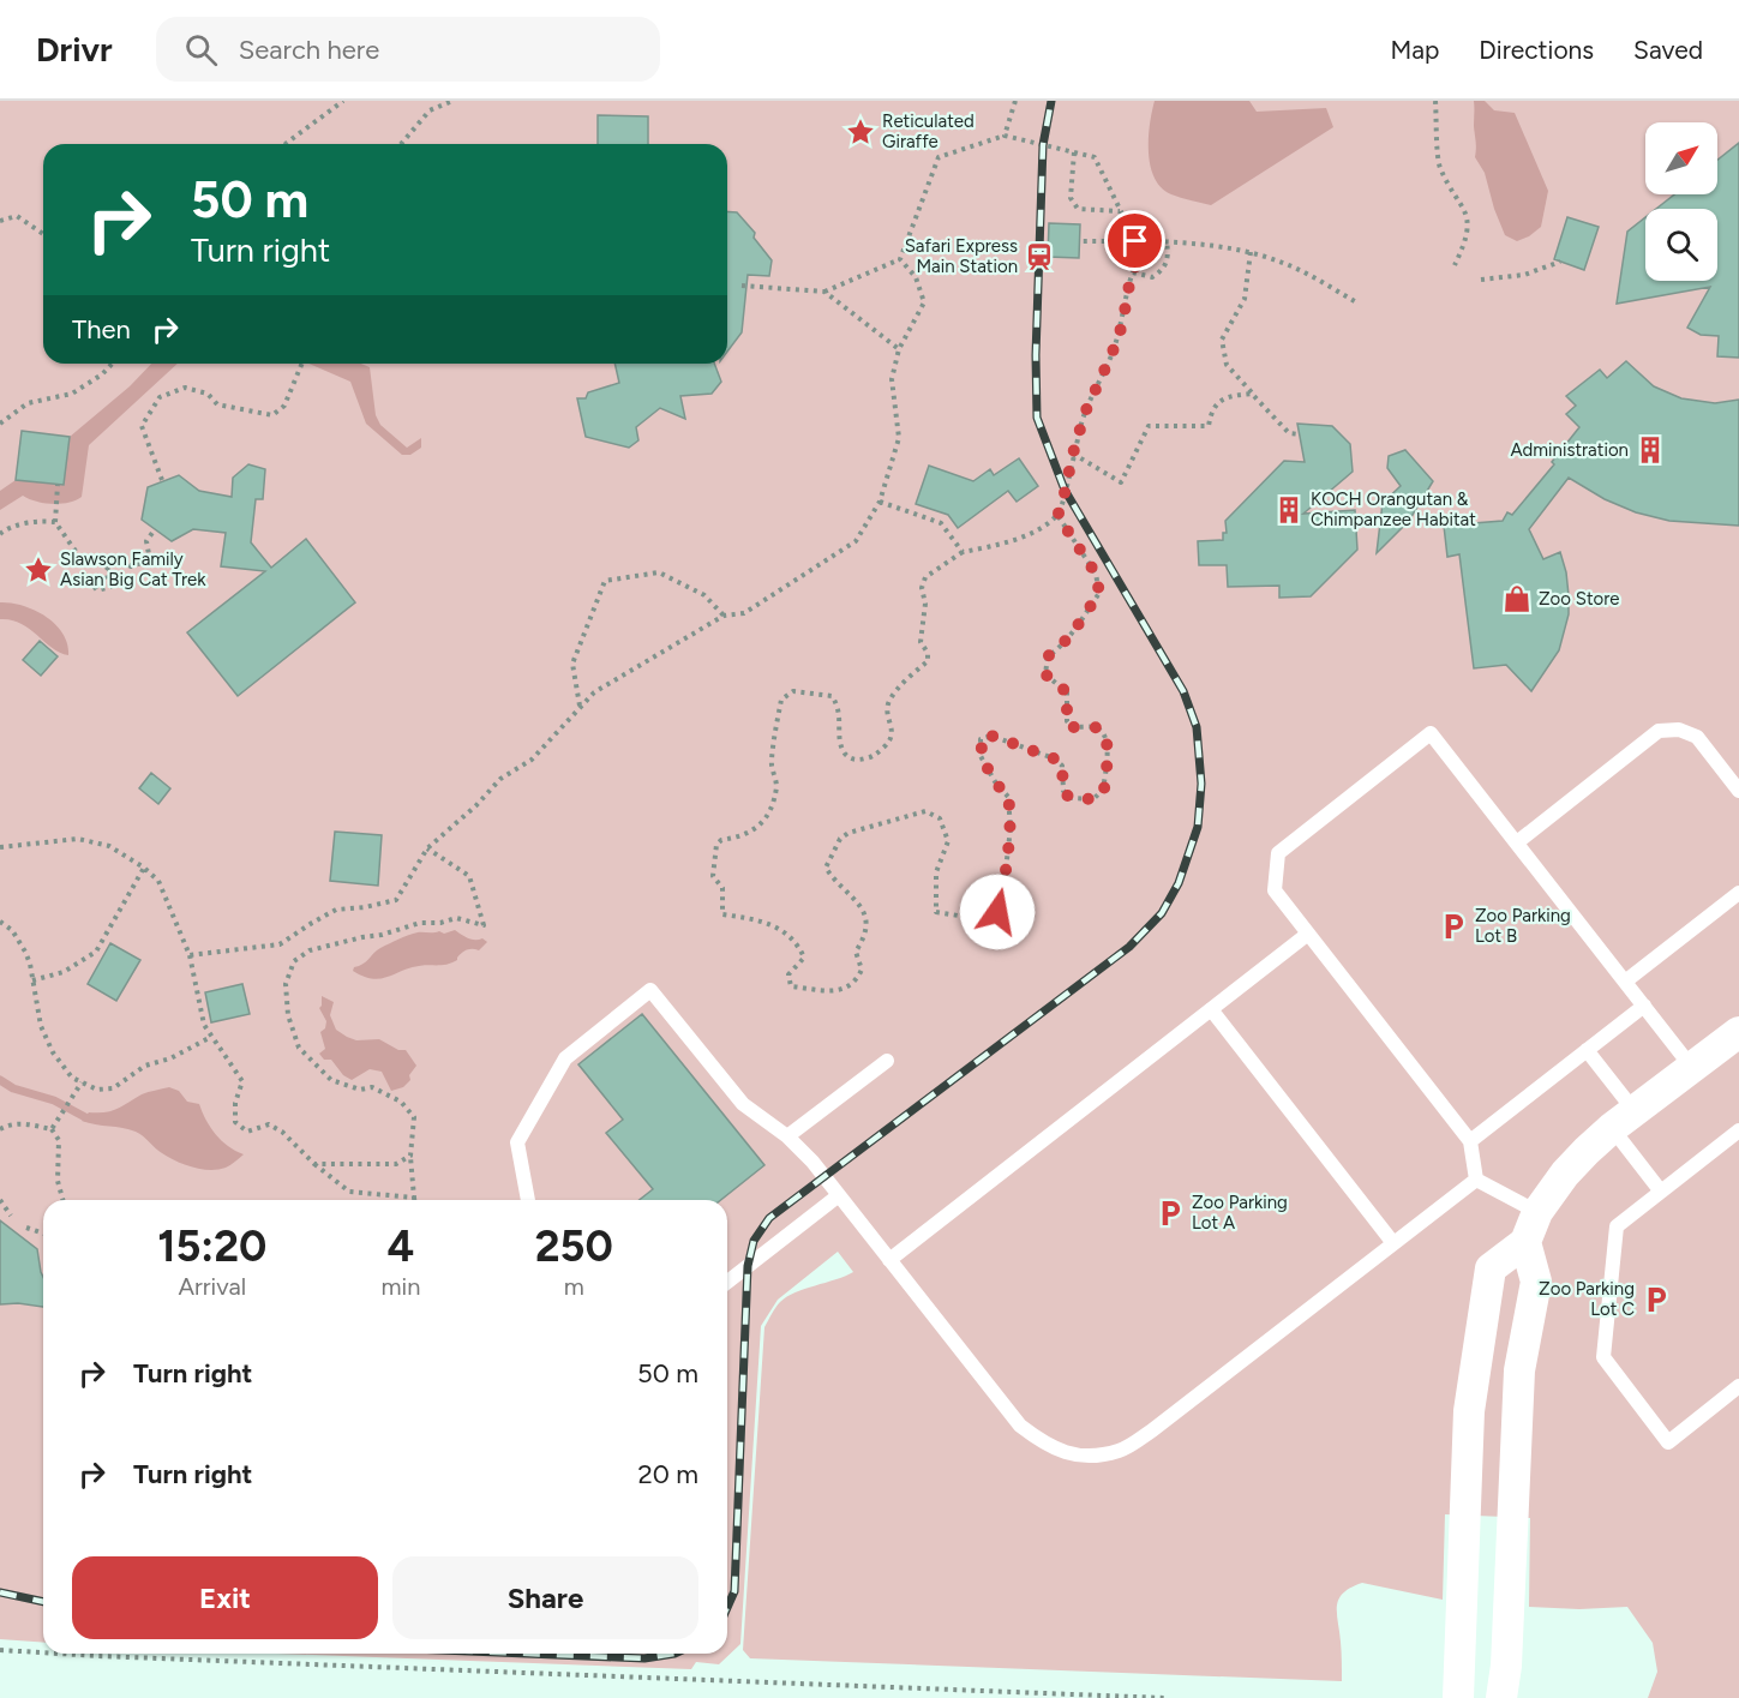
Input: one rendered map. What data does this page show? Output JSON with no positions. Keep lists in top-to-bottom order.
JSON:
{
  "places": {
    "place": ["Reticulated Giraffe", "Slawson Family Asian Big Cat Trek"],
    "station": ["Safari Express Main Station"],
    "building": ["Administration", "KOCH Orangutan & Chimpanzee Habitat"],
    "shop": ["Zoo Store"],
    "parking": ["Zoo Parking Lot B", "Zoo Parking Lot A", "Zoo Parking Lot C"]
  },
  "north": "top right",
  "page": {
    "header": "Drivr",
    "search": "Search here",
    "nav": ["Map", "Directions", "Saved"],
    "turn": ["50 m", "Turn right"],
    "then": "Then",
    "eta": [
      "15:20",
      "Arrival",
      "4",
      "min",
      "250",
      "m"
    ],
    "list": [
      {
        "name": "Turn right",
        "value": "50 m"
      },
      {
        "name": "Turn right",
        "value": "20 m"
      }
    ],
    "buttons": ["Exit", "Share"]
  }
}
